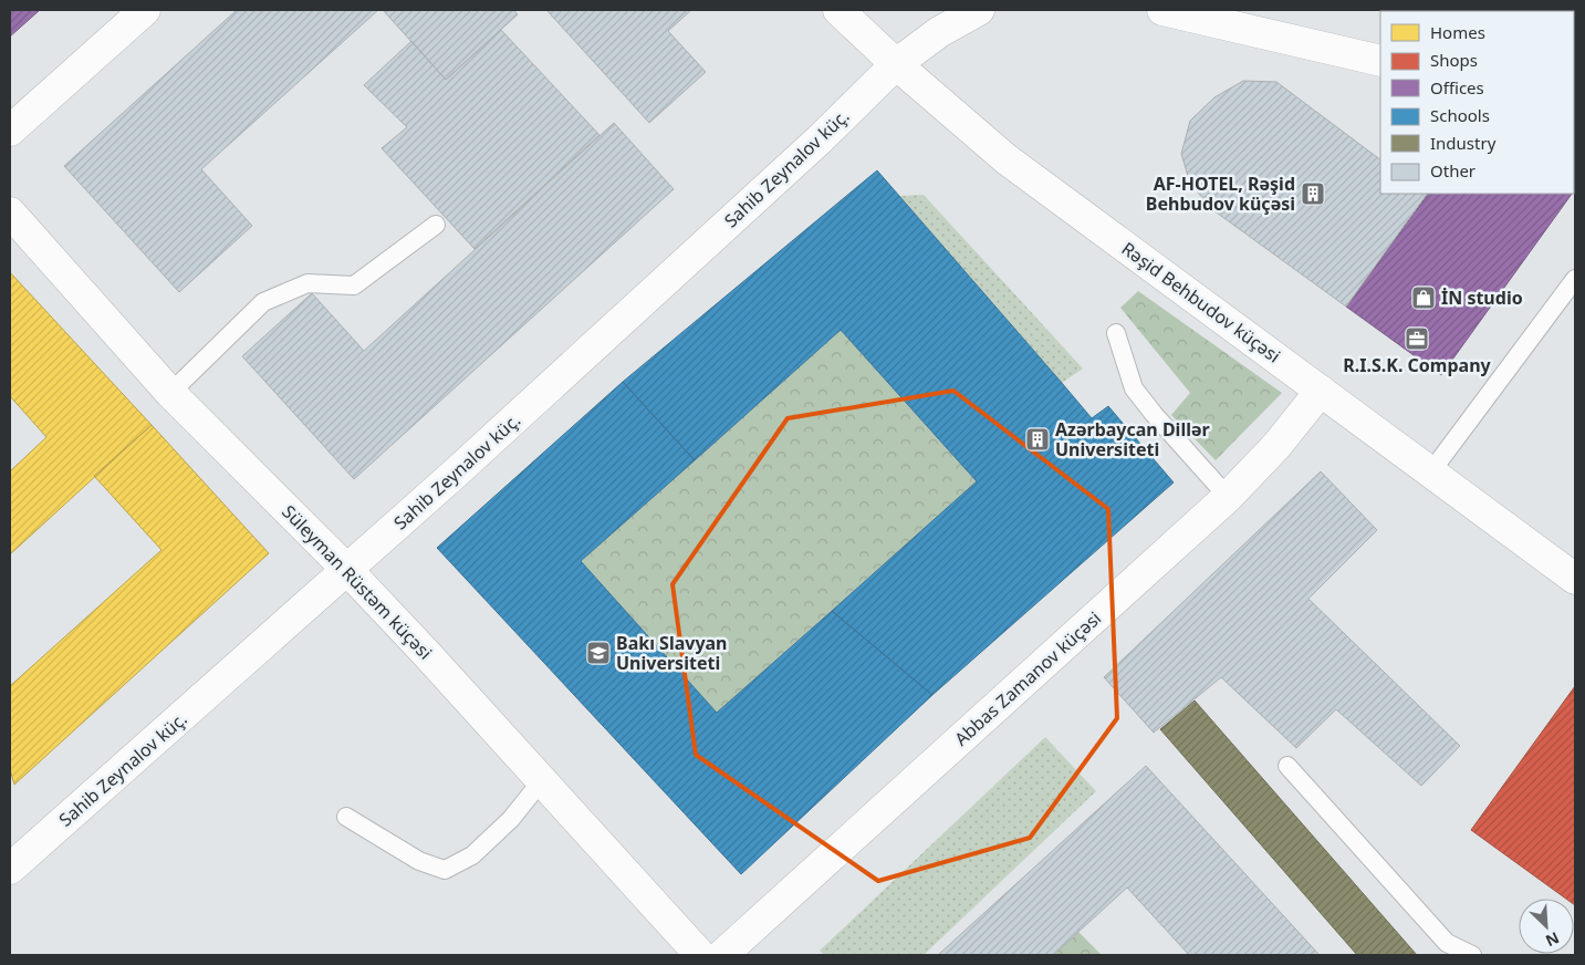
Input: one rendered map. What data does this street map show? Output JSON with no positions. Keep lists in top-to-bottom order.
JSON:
{
  "streets": {
    "street": [
      "Sahib Zeynalov küç.",
      "Rəşid Behbudov küçəsi",
      "Süleyman Rüstəm küçəsi",
      "Abbas Zamanov küçəsi"
    ]
  },
  "crossings": [
    ["Sahib Zeynalov küç.", "Rəşid Behbudov küçəsi"],
    ["Sahib Zeynalov küç.", "Süleyman Rüstəm küçəsi"],
    ["Rəşid Behbudov küçəsi", "Abbas Zamanov küçəsi"]
  ],
  "places": {
    "building": ["AF-HOTEL, Rəşid Behbudov küçəsi", "Azərbaycan Dillər Universiteti"],
    "shop": ["İN studio"],
    "office": ["R.I.S.K. Company"],
    "school or university": ["Bakı Slavyan Universiteti"]
  },
  "legend": [
    "Homes",
    "Shops",
    "Offices",
    "Schools",
    "Industry",
    "Other"
  ],
  "north": "bottom right"
}
